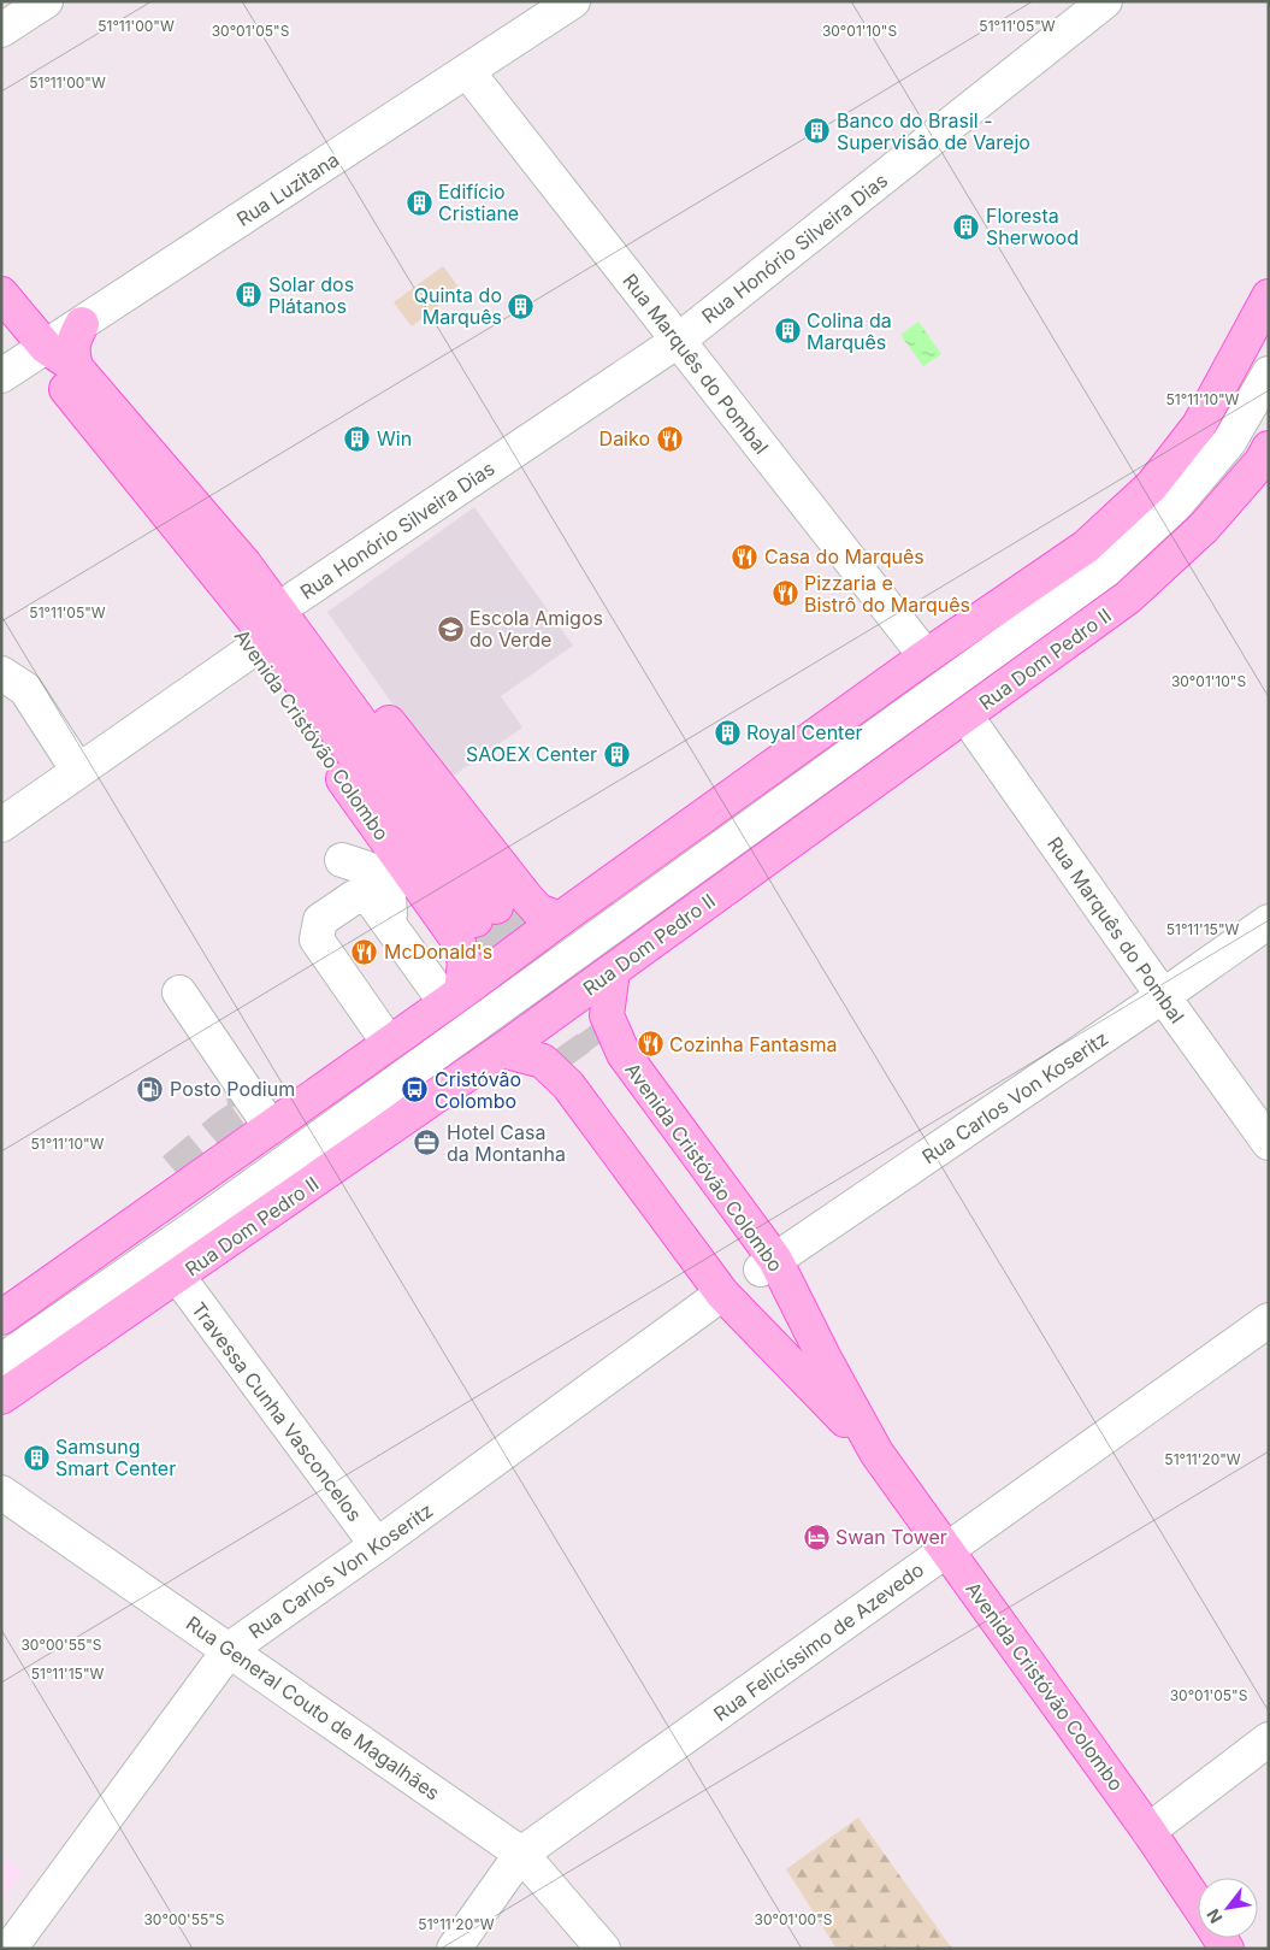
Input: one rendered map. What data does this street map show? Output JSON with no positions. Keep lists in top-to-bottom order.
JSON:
{
  "streets": {
    "main road": ["Rua Dom Pedro II", "Avenida Cristóvão Colombo"],
    "street": [
      "Rua Luzitana",
      "Rua Honório Silveira Dias",
      "Rua Marquês do Pombal",
      "Rua Carlos Von Koseritz",
      "Travessa Cunha Vasconcelos",
      "Rua Felicíssimo de Azevedo",
      "Rua General Couto de Magalhães"
    ]
  },
  "crossings": [
    ["Rua Luzitana", "Rua Marquês do Pombal"],
    ["Rua Luzitana", "Avenida Cristóvão Colombo"],
    ["Rua Honório Silveira Dias", "Rua Marquês do Pombal"],
    ["Rua Honório Silveira Dias", "Avenida Cristóvão Colombo"],
    ["Rua Marquês do Pombal", "Rua Dom Pedro II"],
    ["Rua Marquês do Pombal", "Rua Carlos Von Koseritz"],
    ["Rua Dom Pedro II", "Avenida Cristóvão Colombo"],
    ["Rua Dom Pedro II", "Travessa Cunha Vasconcelos"],
    ["Avenida Cristóvão Colombo", "Rua Carlos Von Koseritz"],
    ["Avenida Cristóvão Colombo", "Rua Felicíssimo de Azevedo"],
    ["Rua Carlos Von Koseritz", "Travessa Cunha Vasconcelos"],
    ["Rua Carlos Von Koseritz", "Rua General Couto de Magalhães"],
    ["Rua Felicíssimo de Azevedo", "Rua General Couto de Magalhães"]
  ],
  "places": {
    "building": [
      "Banco do Brasil - Supervisão de Varejo",
      "Edifício Cristiane",
      "Floresta Sherwood",
      "Solar dos Plátanos",
      "Quinta do Marquês",
      "Colina da Marquês",
      "Win",
      "Royal Center",
      "SAOEX Center",
      "Samsung Smart Center"
    ],
    "restaurant": [
      "Daiko",
      "Casa do Marquês",
      "Pizzaria e Bistrô do Marquês",
      "McDonald's",
      "Cozinha Fantasma"
    ],
    "school or university": ["Escola Amigos do Verde"],
    "fuel station": ["Posto Podium"],
    "bus stop": ["Cristóvão Colombo"],
    "office": ["Hotel Casa da Montanha"],
    "hotel": ["Swan Tower"]
  },
  "north": "bottom left",
  "coordinates": [
    "51°11'00\"W",
    "51°11'05\"W",
    "30°01'05\"S",
    "30°01'10\"S",
    "51°11'10\"W",
    "51°11'15\"W",
    "51°11'20\"W",
    "30°00'55\"S",
    "30°01'00\"S"
  ]
}
